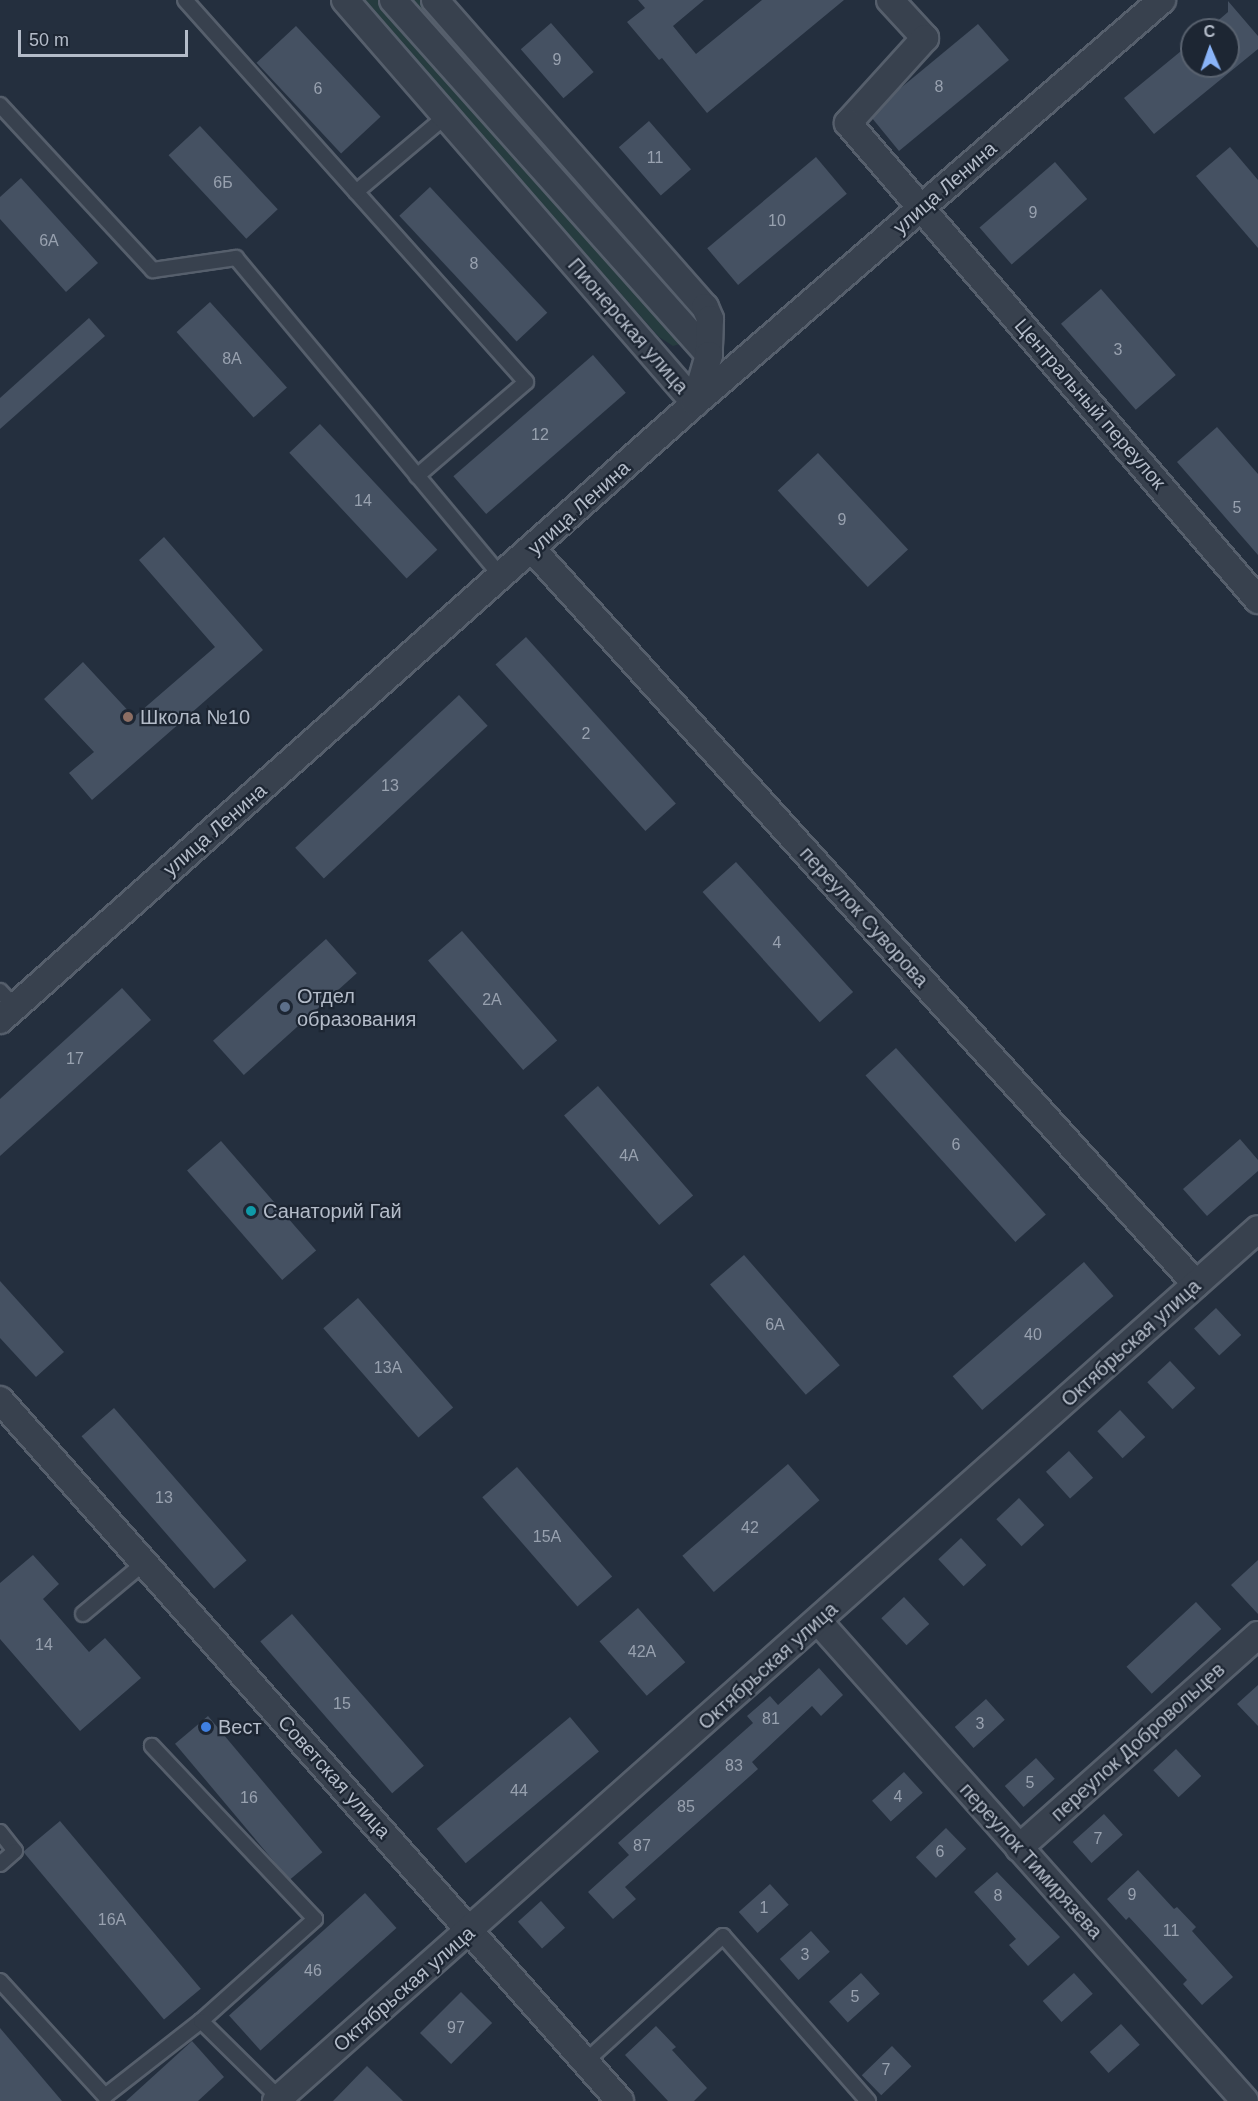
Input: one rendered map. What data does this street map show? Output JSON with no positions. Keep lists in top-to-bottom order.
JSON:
{
  "streets": {
    "street": [
      "улица Ленина",
      "Пионерская улица",
      "Центральный переулок",
      "переулок Суворова",
      "Октябрьская улица",
      "переулок Добровольцев",
      "Советская улица",
      "переулок Тимирязева"
    ]
  },
  "crossings": [
    ["улица Ленина", "Пионерская улица"],
    ["улица Ленина", "Центральный переулок"],
    ["улица Ленина", "переулок Суворова"],
    ["переулок Суворова", "Октябрьская улица"],
    ["Октябрьская улица", "Советская улица"],
    ["Октябрьская улица", "переулок Тимирязева"],
    ["переулок Добровольцев", "переулок Тимирязева"]
  ],
  "places": [
    "Школа №10",
    "Отдел образования",
    "Санаторий Гай",
    "Вест"
  ],
  "house_numbers": [
    "9",
    "8",
    "6",
    "11",
    "6Б",
    "9",
    "10",
    "6А",
    "8",
    "3",
    "8А",
    "12",
    "14",
    "5",
    "9",
    "2",
    "13",
    "4",
    "2А",
    "17",
    "6",
    "4А",
    "6А",
    "40",
    "13А",
    "13",
    "42",
    "15А",
    "14",
    "42А",
    "15",
    "81",
    "3",
    "83",
    "5",
    "44",
    "4",
    "16",
    "85",
    "7",
    "87",
    "6",
    "9",
    "8",
    "1",
    "16А",
    "11",
    "3",
    "46",
    "5",
    "97",
    "7"
  ],
  "scale_bar": "50 m",
  "north": "top"
}
